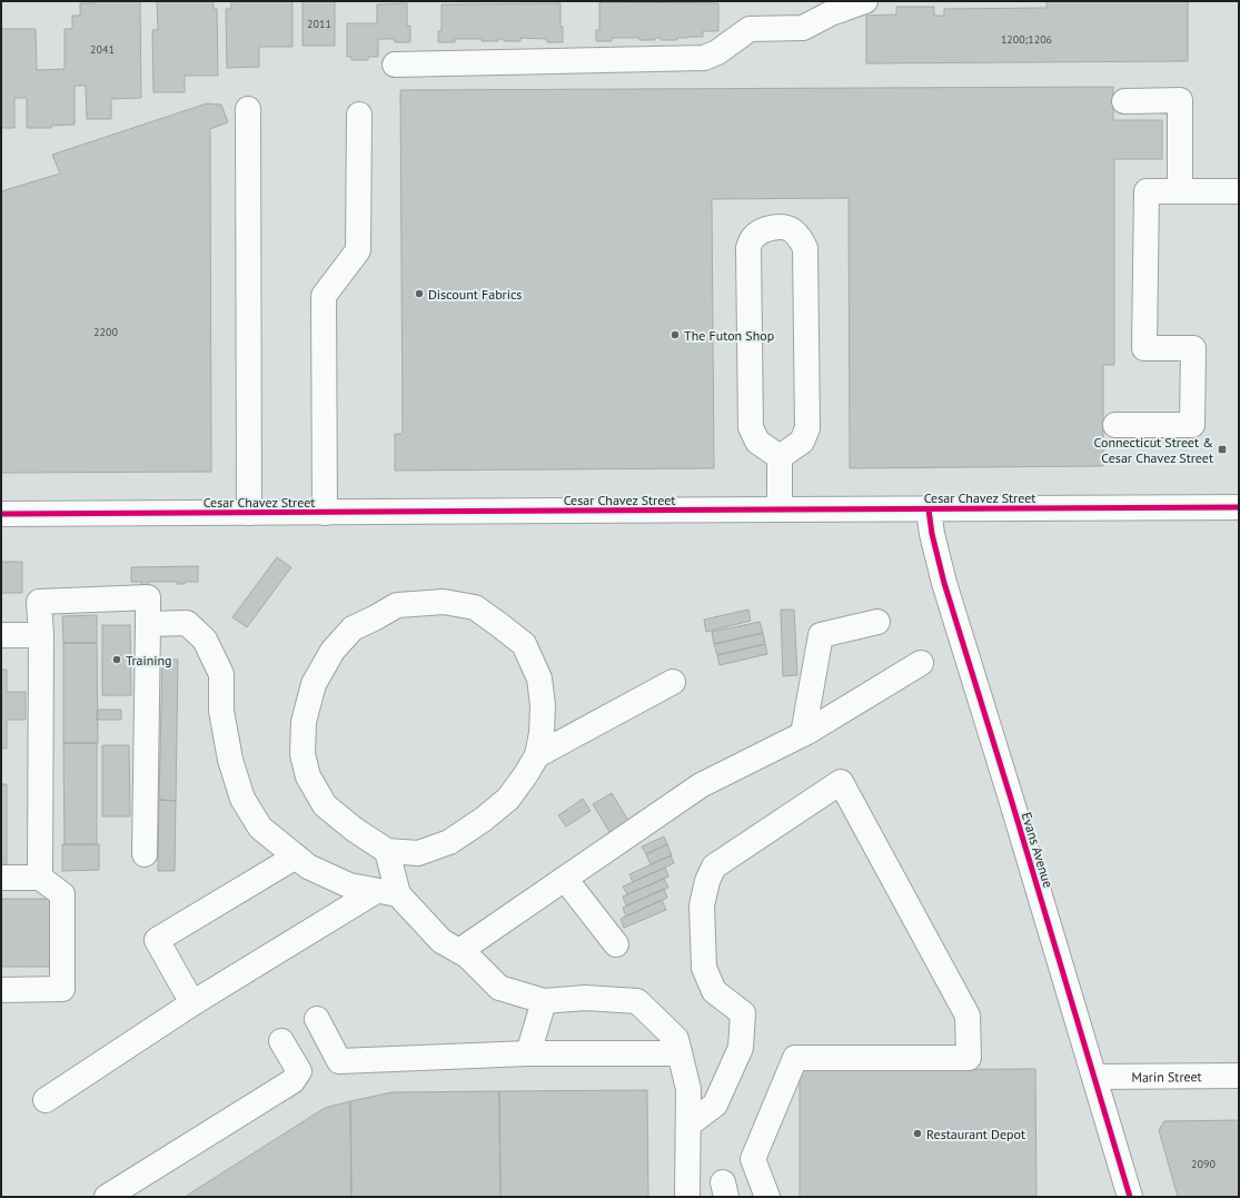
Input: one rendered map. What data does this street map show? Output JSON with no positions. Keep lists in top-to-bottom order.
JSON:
{
  "streets": {
    "main road": ["Cesar Chavez Street", "Evans Avenue", "Marin Street"]
  },
  "crossings": [
    ["Cesar Chavez Street", "Evans Avenue"],
    ["Evans Avenue", "Marin Street"]
  ],
  "places": {
    "other": [
      "Discount Fabrics",
      "The Futon Shop",
      "Training",
      "Restaurant Depot"
    ],
    "transit": ["Connecticut Street & Cesar Chavez Street"]
  },
  "house_numbers": [
    "2011",
    "1200;1206",
    "2041",
    "2200",
    "2090"
  ]
}
